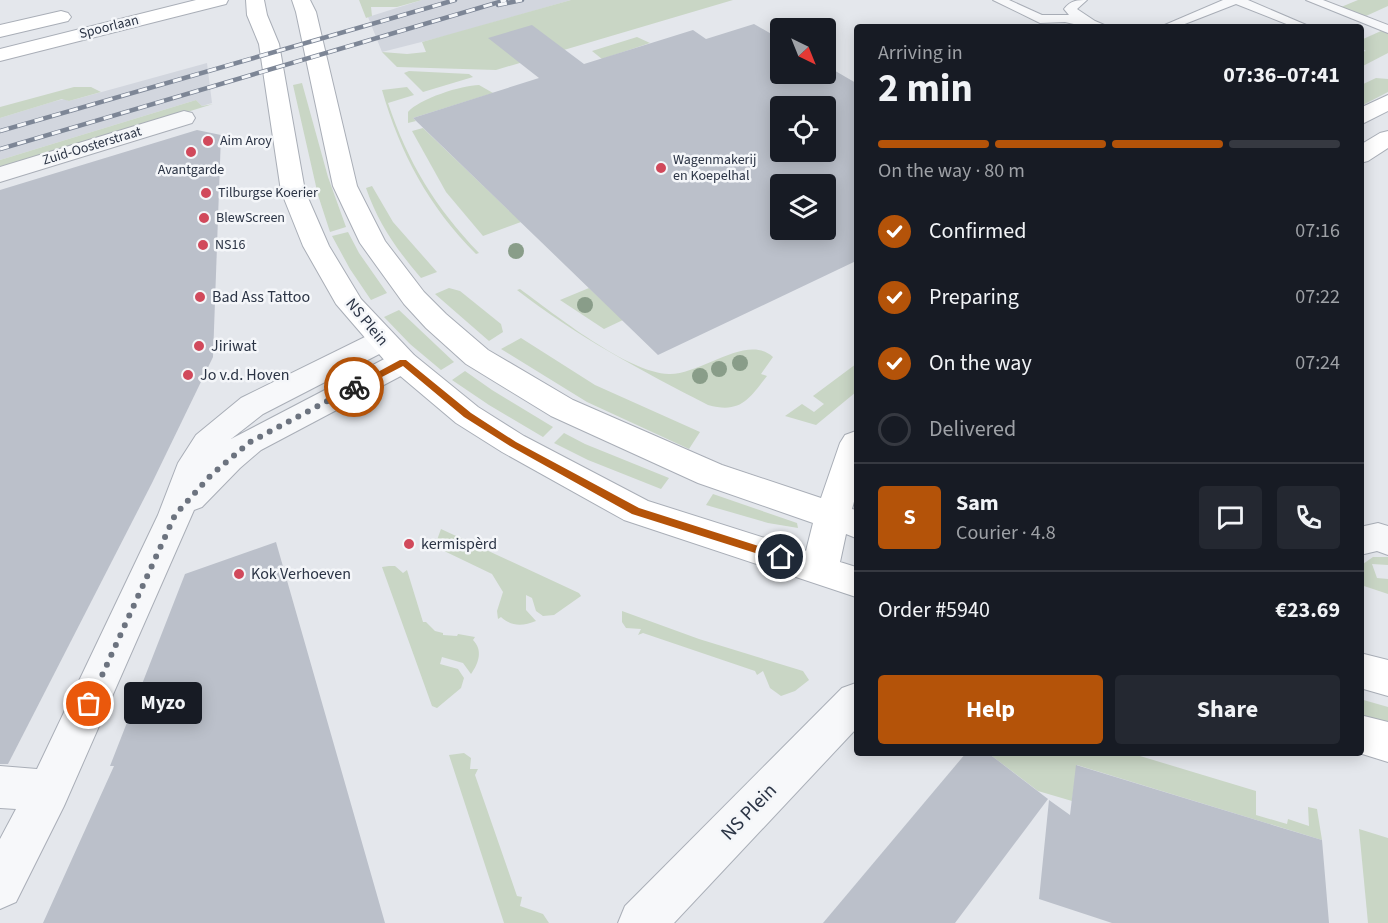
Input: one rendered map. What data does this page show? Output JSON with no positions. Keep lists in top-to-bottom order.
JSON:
{
  "streets": {
    "street": ["Spoorlaan", "Zuid-Oosterstraat", "NS Plein"]
  },
  "places": [
    "Aim Aroy",
    "Avantgarde",
    "Wagenmakerij en Koepelhal",
    "Tilburgse Koerier",
    "BlewScreen",
    "NS16",
    "Bad Ass Tattoo",
    "Jiriwat",
    "Jo v.d. Hoven",
    "kermispèrd",
    "Kok Verhoeven",
    "Myzo"
  ],
  "north": "bottom right",
  "page": {
    "heading": ["2 min", "Arriving in", "07:36–07:41"],
    "panel": [
      "Sam",
      "Courier · 4.8",
      "Order #5940",
      "€23.69"
    ],
    "bar": "On the way · 80 m",
    "list": [
      ["Confirmed", "07:16"],
      ["Preparing", "07:22"],
      ["On the way", "07:24"],
      "Delivered"
    ],
    "round": "S",
    "buttons": ["Help", "Share"],
    "bubble": "Myzo"
  }
}
